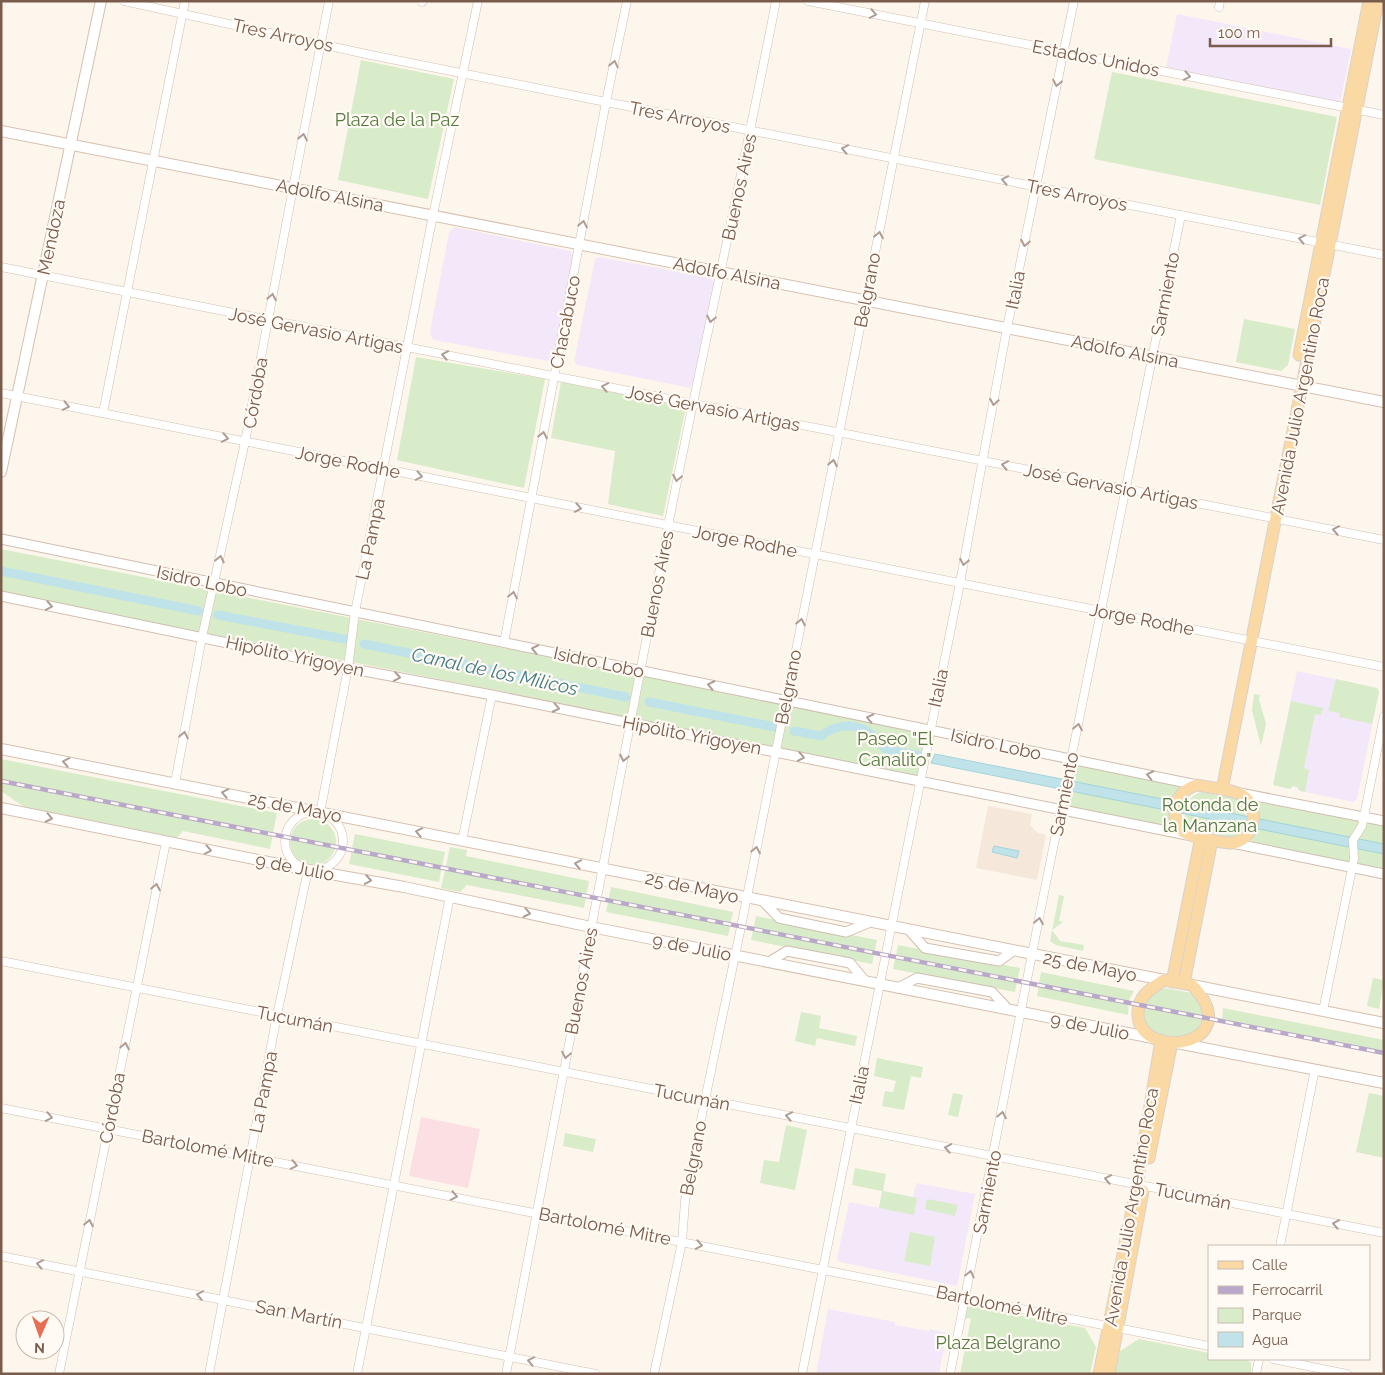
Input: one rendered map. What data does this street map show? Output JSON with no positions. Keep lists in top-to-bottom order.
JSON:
{
  "streets": {
    "main road": [
      "Adolfo Alsina",
      "Mendoza",
      "Avenida Julio Argentino Roca",
      "Hipólito Yrigoyen",
      "25 de Mayo",
      "9 de Julio"
    ],
    "street": [
      "Tres Arroyos",
      "Estados Unidos",
      "Buenos Aires",
      "Belgrano",
      "Italia",
      "Sarmiento",
      "Chacabuco",
      "José Gervasio Artigas",
      "Córdoba",
      "Jorge Rodhe",
      "La Pampa",
      "Isidro Lobo",
      "Tucumán",
      "Bartolomé Mitre",
      "San Martín"
    ]
  },
  "crossings": [
    ["Tres Arroyos", "Buenos Aires"],
    ["Tres Arroyos", "Belgrano"],
    ["Tres Arroyos", "Italia"],
    ["Tres Arroyos", "Sarmiento"],
    ["Tres Arroyos", "Chacabuco"],
    ["Tres Arroyos", "Córdoba"],
    ["Tres Arroyos", "Avenida Julio Argentino Roca"],
    ["Tres Arroyos", "La Pampa"],
    ["Estados Unidos", "Belgrano"],
    ["Estados Unidos", "Italia"],
    ["Estados Unidos", "Avenida Julio Argentino Roca"],
    ["Buenos Aires", "Adolfo Alsina"],
    ["Buenos Aires", "José Gervasio Artigas"],
    ["Buenos Aires", "Jorge Rodhe"],
    ["Buenos Aires", "Isidro Lobo"],
    ["Buenos Aires", "Hipólito Yrigoyen"],
    ["Buenos Aires", "25 de Mayo"],
    ["Buenos Aires", "9 de Julio"],
    ["Buenos Aires", "Tucumán"],
    ["Buenos Aires", "Bartolomé Mitre"],
    ["Buenos Aires", "San Martín"],
    ["Adolfo Alsina", "Mendoza"],
    ["Adolfo Alsina", "Belgrano"],
    ["Adolfo Alsina", "Italia"],
    ["Adolfo Alsina", "Sarmiento"],
    ["Adolfo Alsina", "Chacabuco"],
    ["Adolfo Alsina", "Córdoba"],
    ["Adolfo Alsina", "Avenida Julio Argentino Roca"],
    ["Adolfo Alsina", "La Pampa"],
    ["Mendoza", "José Gervasio Artigas"],
    ["Mendoza", "Jorge Rodhe"],
    ["Belgrano", "José Gervasio Artigas"],
    ["Belgrano", "Jorge Rodhe"],
    ["Belgrano", "Isidro Lobo"],
    ["Belgrano", "Hipólito Yrigoyen"],
    ["Belgrano", "25 de Mayo"],
    ["Belgrano", "9 de Julio"],
    ["Belgrano", "Tucumán"],
    ["Belgrano", "Bartolomé Mitre"],
    ["Italia", "José Gervasio Artigas"],
    ["Italia", "Jorge Rodhe"],
    ["Italia", "Isidro Lobo"],
    ["Italia", "Hipólito Yrigoyen"],
    ["Italia", "25 de Mayo"],
    ["Italia", "9 de Julio"],
    ["Italia", "Tucumán"],
    ["Italia", "Bartolomé Mitre"],
    ["Sarmiento", "José Gervasio Artigas"],
    ["Sarmiento", "Jorge Rodhe"],
    ["Sarmiento", "Isidro Lobo"],
    ["Sarmiento", "Hipólito Yrigoyen"],
    ["Sarmiento", "25 de Mayo"],
    ["Sarmiento", "9 de Julio"],
    ["Sarmiento", "Tucumán"],
    ["Sarmiento", "Bartolomé Mitre"],
    ["Chacabuco", "José Gervasio Artigas"],
    ["Chacabuco", "Jorge Rodhe"],
    ["Chacabuco", "Isidro Lobo"],
    ["José Gervasio Artigas", "Córdoba"],
    ["José Gervasio Artigas", "Avenida Julio Argentino Roca"],
    ["José Gervasio Artigas", "La Pampa"],
    ["Córdoba", "Jorge Rodhe"],
    ["Córdoba", "Isidro Lobo"],
    ["Córdoba", "Hipólito Yrigoyen"],
    ["Córdoba", "25 de Mayo"],
    ["Córdoba", "9 de Julio"],
    ["Córdoba", "Tucumán"],
    ["Córdoba", "Bartolomé Mitre"],
    ["Córdoba", "San Martín"],
    ["Avenida Julio Argentino Roca", "Jorge Rodhe"],
    ["Avenida Julio Argentino Roca", "Isidro Lobo"],
    ["Avenida Julio Argentino Roca", "Hipólito Yrigoyen"],
    ["Avenida Julio Argentino Roca", "25 de Mayo"],
    ["Avenida Julio Argentino Roca", "9 de Julio"],
    ["Avenida Julio Argentino Roca", "Tucumán"],
    ["Avenida Julio Argentino Roca", "Bartolomé Mitre"],
    ["Jorge Rodhe", "La Pampa"],
    ["La Pampa", "Isidro Lobo"],
    ["La Pampa", "Hipólito Yrigoyen"],
    ["La Pampa", "25 de Mayo"],
    ["La Pampa", "9 de Julio"],
    ["La Pampa", "Tucumán"],
    ["La Pampa", "Bartolomé Mitre"],
    ["La Pampa", "San Martín"],
    ["Isidro Lobo", "Hipólito Yrigoyen"],
    ["25 de Mayo", "9 de Julio"]
  ],
  "one_way": [
    "Estados Unidos",
    "Buenos Aires",
    "Belgrano",
    "Italia",
    "Sarmiento",
    "Chacabuco",
    "José Gervasio Artigas",
    "Córdoba",
    "Jorge Rodhe",
    "Isidro Lobo",
    "Hipólito Yrigoyen",
    "25 de Mayo",
    "9 de Julio",
    "Tucumán",
    "Bartolomé Mitre",
    "San Martín"
  ],
  "water": ["Canal de los Milicos"],
  "parks": [
    "Plaza de la Paz",
    "Paseo \"El Canalito\"",
    "Rotonda de la Manzana",
    "Plaza Belgrano"
  ],
  "legend": [
    "Calle",
    "Ferrocarril",
    "Parque",
    "Agua"
  ],
  "scale_bar": "100 m",
  "north": "bottom"
}
